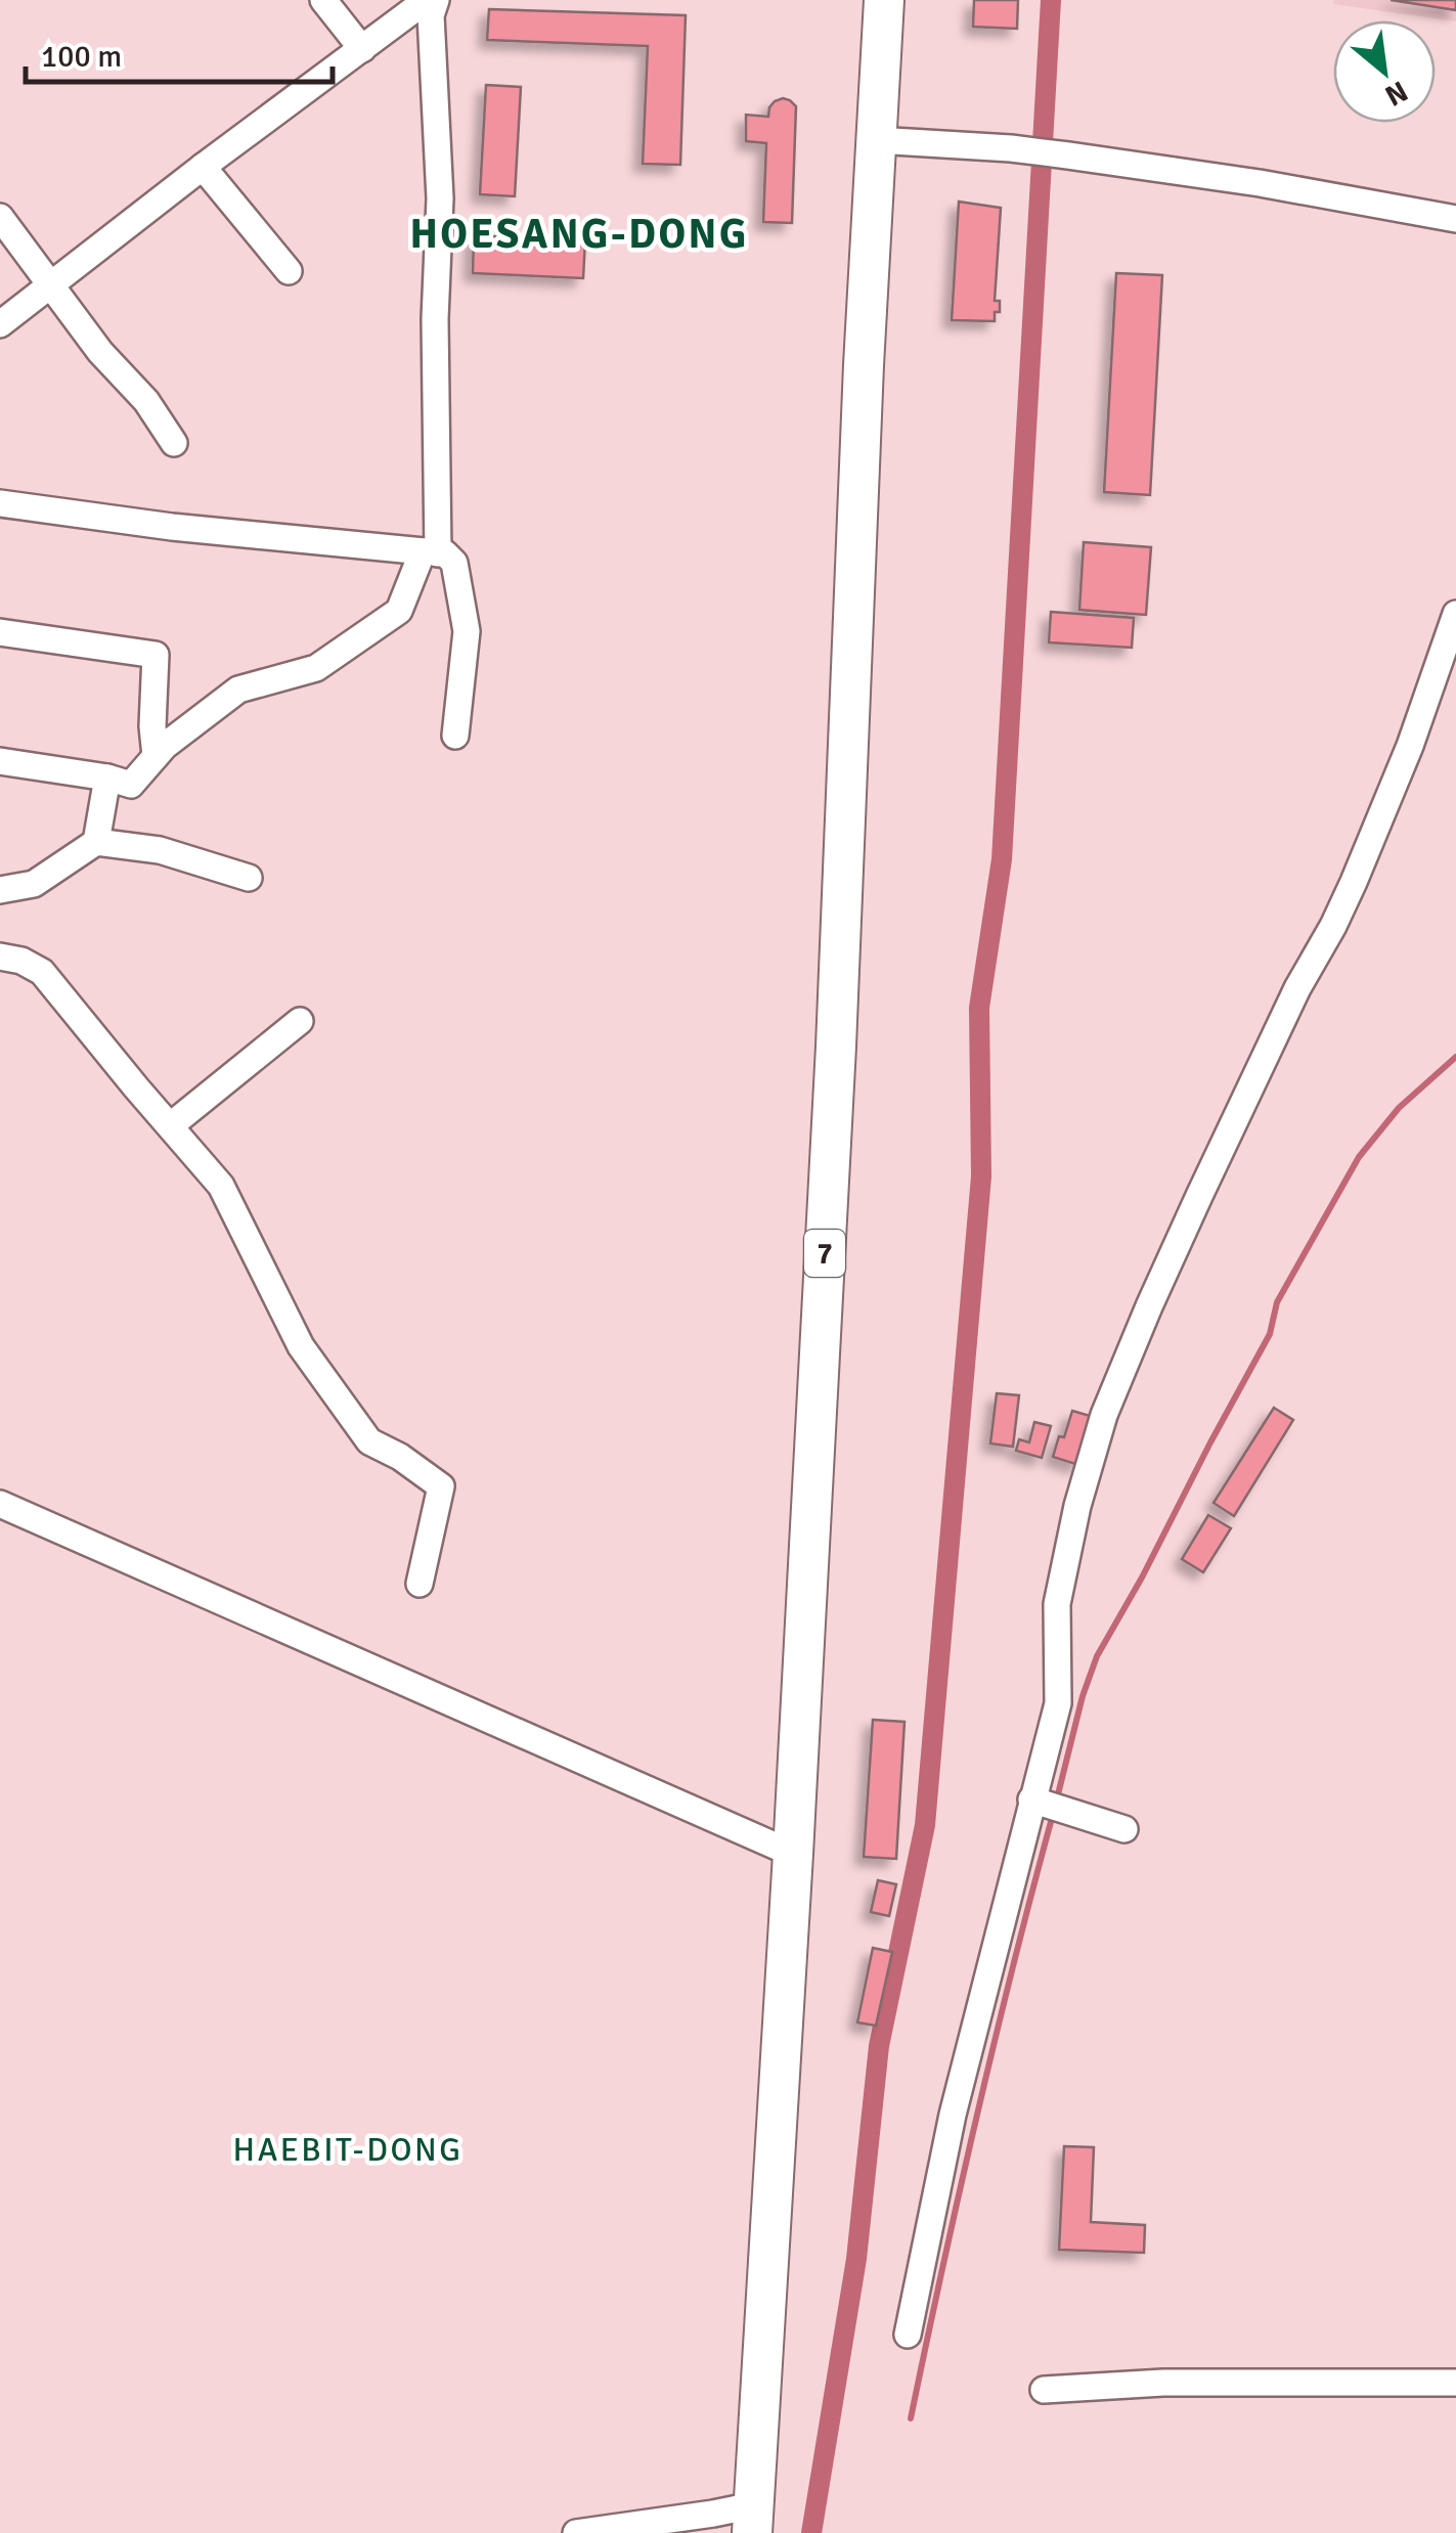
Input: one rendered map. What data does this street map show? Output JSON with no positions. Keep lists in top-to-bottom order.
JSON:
{
  "streets": {
    "highway": ["7"]
  },
  "districts": ["HOESANG-DONG", "HAEBIT-DONG"],
  "scale_bar": "100 m",
  "north": "bottom right"
}
